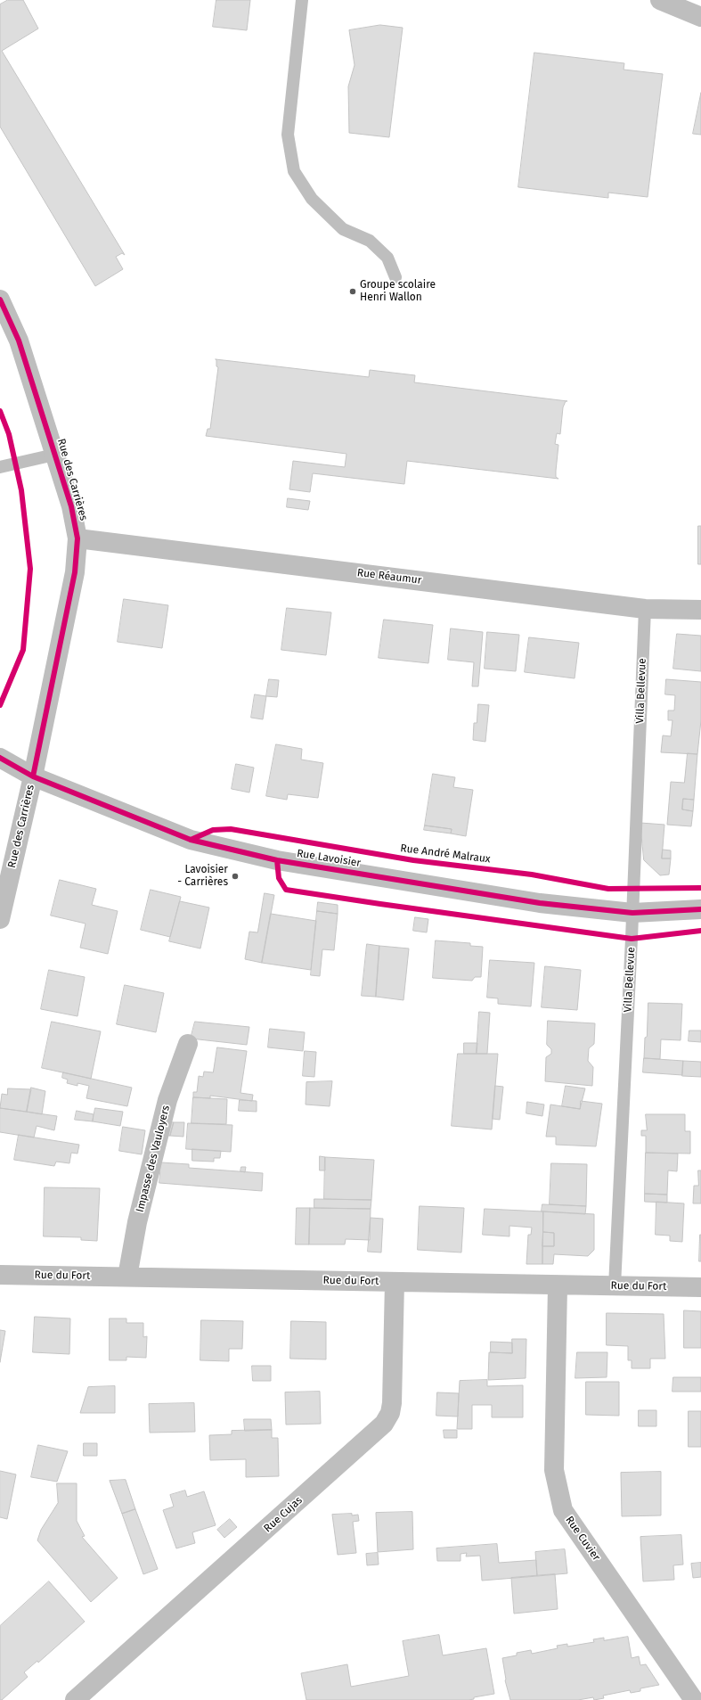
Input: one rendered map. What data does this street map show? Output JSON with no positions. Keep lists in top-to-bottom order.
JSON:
{
  "streets": {
    "street": [
      "Rue des Carrières",
      "Rue Réaumur",
      "Rue Lavoisier",
      "Impasse des Vauloyers",
      "Rue du Fort",
      "Rue Cujas",
      "Rue Cuvier"
    ],
    "lane": ["Villa Bellevue"],
    "cycle path": ["Rue André Malraux"]
  },
  "crossings": [
    ["Rue des Carrières", "Rue Réaumur"],
    ["Rue des Carrières", "Rue Lavoisier"],
    ["Rue Réaumur", "Villa Bellevue"],
    ["Villa Bellevue", "Rue Lavoisier"],
    ["Villa Bellevue", "Rue du Fort"],
    ["Impasse des Vauloyers", "Rue du Fort"],
    ["Rue du Fort", "Rue Cujas"],
    ["Rue du Fort", "Rue Cuvier"]
  ],
  "places": ["Groupe scolaire Henri Wallon", "Lavoisier - Carrières"]
}
